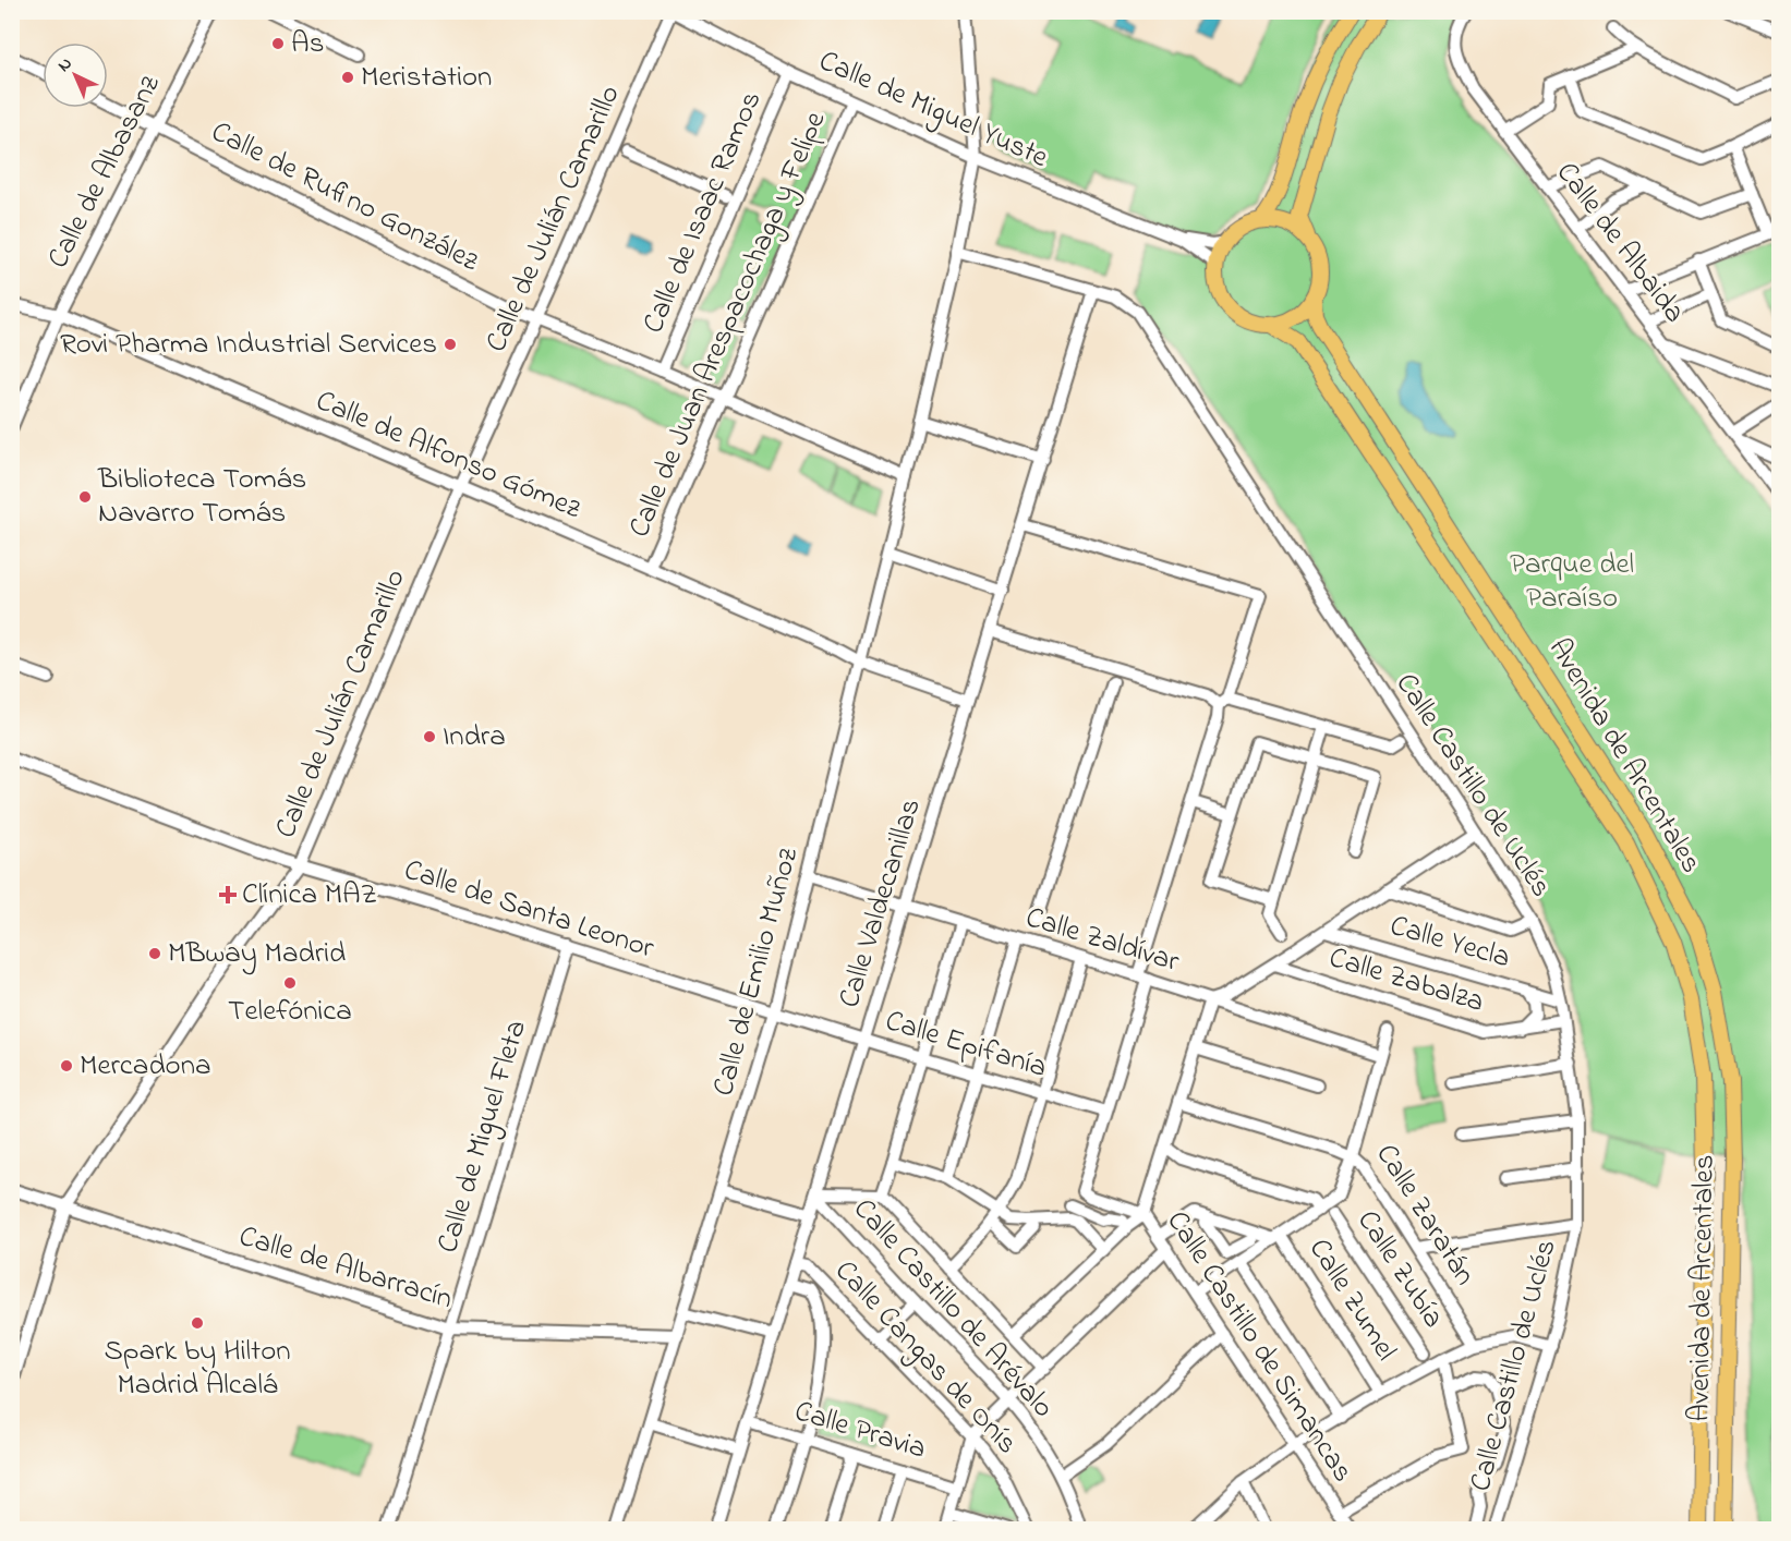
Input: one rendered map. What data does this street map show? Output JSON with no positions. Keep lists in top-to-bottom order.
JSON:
{
  "streets": {
    "main road": ["Avenida de Arcentales"],
    "street": [
      "Calle de Miguel Yuste",
      "Calle de Albasanz",
      "Calle de Rufino González",
      "Calle de Isaac Ramos",
      "Calle de Julián Camarillo",
      "Calle de Albaida",
      "Calle de Juan Arespacochaga y Felipe",
      "Calle de Alfonso Gómez",
      "Calle Castillo de Uclés",
      "Calle Valdecanillas",
      "Calle de Santa Leonor",
      "Calle Zaldívar",
      "Calle Yecla",
      "Calle de Emilio Muñoz",
      "Calle Zabalza",
      "Calle Epifanía",
      "Calle de Miguel Fleta",
      "Calle Zaratán",
      "Calle de Albarracín",
      "Calle Zubía",
      "Calle Zumel",
      "Calle Castillo de Arévalo",
      "Calle Castillo de Simancas",
      "Calle Cangas de Onís",
      "Calle Pravia"
    ]
  },
  "crossings": [
    ["Calle de Miguel Yuste", "Calle de Isaac Ramos"],
    ["Calle de Miguel Yuste", "Calle de Julián Camarillo"],
    ["Calle de Miguel Yuste", "Calle de Juan Arespacochaga y Felipe"],
    ["Calle de Miguel Yuste", "Avenida de Arcentales"],
    ["Calle de Miguel Yuste", "Calle de Emilio Muñoz"],
    ["Calle de Albasanz", "Calle de Rufino González"],
    ["Calle de Albasanz", "Calle de Alfonso Gómez"],
    ["Calle de Rufino González", "Calle de Isaac Ramos"],
    ["Calle de Rufino González", "Calle de Julián Camarillo"],
    ["Calle de Rufino González", "Calle de Juan Arespacochaga y Felipe"],
    ["Calle de Rufino González", "Calle de Emilio Muñoz"],
    ["Calle de Julián Camarillo", "Calle de Alfonso Gómez"],
    ["Calle de Julián Camarillo", "Calle de Santa Leonor"],
    ["Calle de Julián Camarillo", "Calle de Albarracín"],
    ["Calle de Juan Arespacochaga y Felipe", "Calle de Alfonso Gómez"],
    ["Calle de Alfonso Gómez", "Calle Valdecanillas"],
    ["Calle de Alfonso Gómez", "Calle de Emilio Muñoz"],
    ["Calle Castillo de Uclés", "Calle Valdecanillas"],
    ["Calle Castillo de Uclés", "Calle Yecla"],
    ["Calle Castillo de Uclés", "Calle de Emilio Muñoz"],
    ["Calle Castillo de Uclés", "Calle Zabalza"],
    ["Calle Valdecanillas", "Calle Zaldívar"],
    ["Calle Valdecanillas", "Calle Epifanía"],
    ["Calle Valdecanillas", "Calle Castillo de Arévalo"],
    ["Calle Valdecanillas", "Calle Cangas de Onís"],
    ["Calle Valdecanillas", "Calle Pravia"],
    ["Calle de Santa Leonor", "Calle de Emilio Muñoz"],
    ["Calle de Santa Leonor", "Calle Epifanía"],
    ["Calle de Santa Leonor", "Calle de Miguel Fleta"],
    ["Calle Zaldívar", "Calle de Emilio Muñoz"],
    ["Calle Zaldívar", "Calle Zaratán"],
    ["Calle Zaldívar", "Calle Castillo de Simancas"],
    ["Calle de Emilio Muñoz", "Calle Epifanía"],
    ["Calle de Emilio Muñoz", "Calle de Albarracín"],
    ["Calle de Miguel Fleta", "Calle de Albarracín"]
  ],
  "parks": ["Parque del Paraíso"],
  "places": {
    "other": [
      "As",
      "Meristation",
      "Rovi Pharma Industrial Services",
      "Biblioteca Tomás Navarro Tomás",
      "Indra",
      "MBway Madrid",
      "Telefónica",
      "Mercadona",
      "Spark by Hilton Madrid Alcalá"
    ],
    "health": ["Clínica MAZ"]
  },
  "north": "top left"
}
